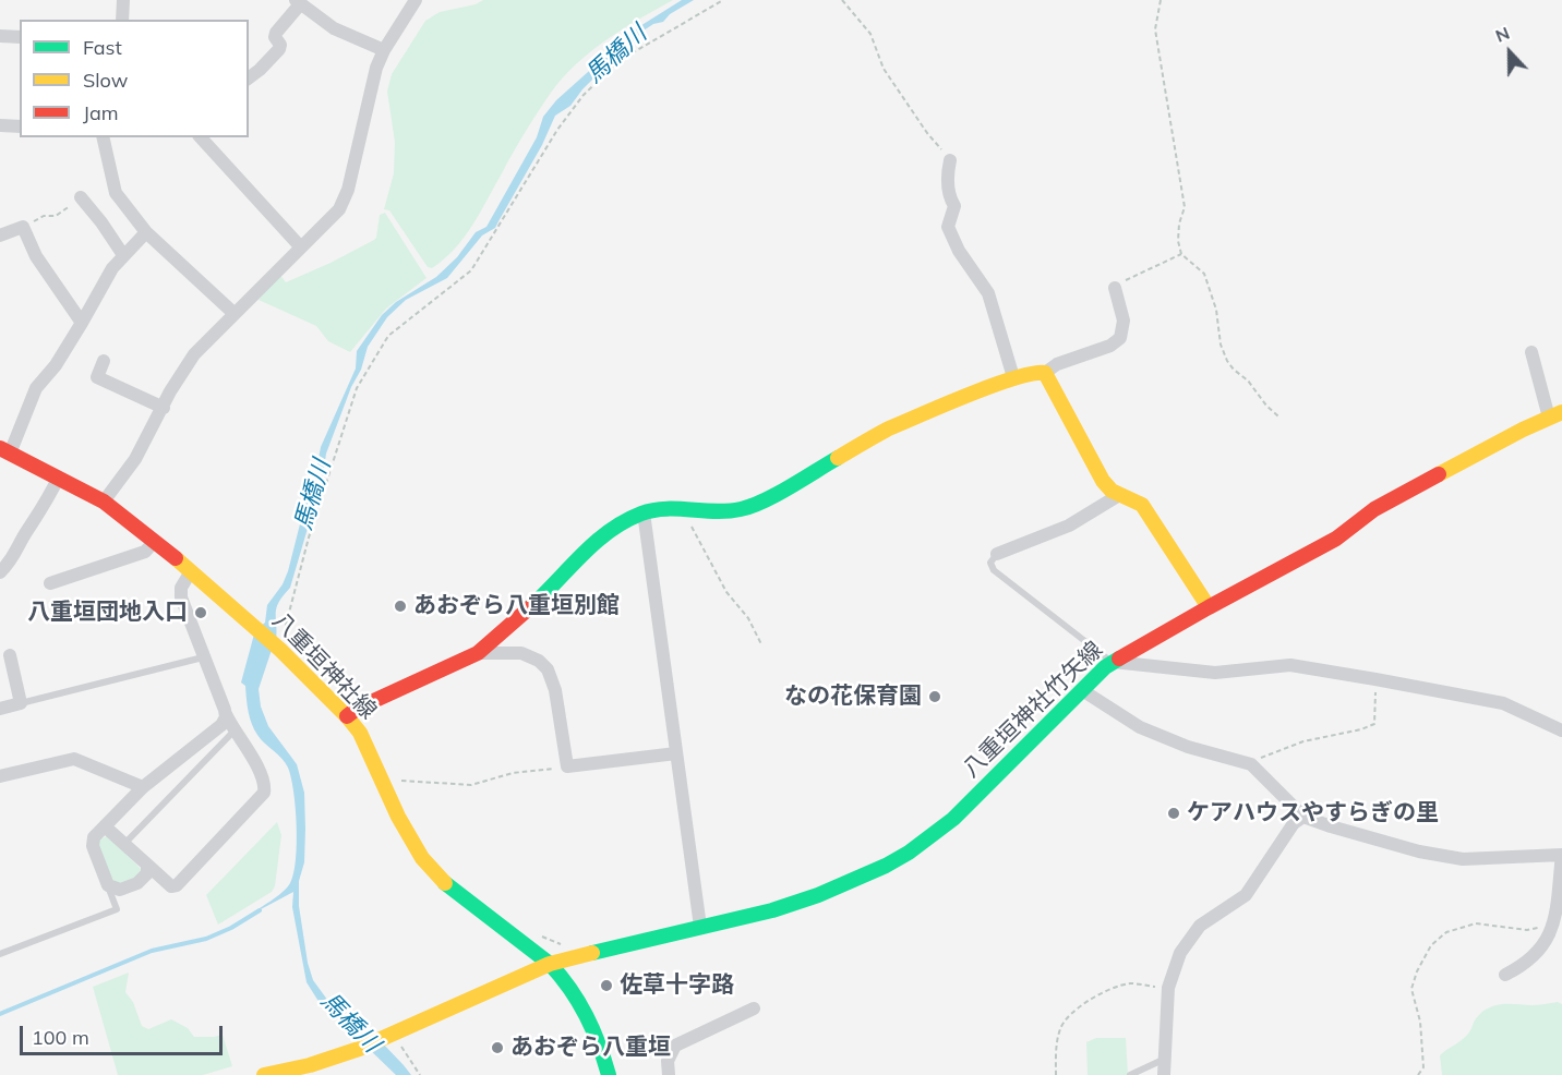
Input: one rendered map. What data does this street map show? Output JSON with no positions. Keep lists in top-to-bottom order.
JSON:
{
  "streets": {
    "main road": ["八重垣神社線", "八重垣神社竹矢線"]
  },
  "crossings": [
    ["八重垣神社線", "八重垣神社竹矢線"]
  ],
  "water": ["馬橋川"],
  "places": [
    "あおぞら八重垣別館",
    "八重垣団地入口",
    "なの花保育園",
    "ケアハウスやすらぎの里",
    "佐草十字路",
    "あおぞら八重垣"
  ],
  "legend": ["Fast", "Slow", "Jam"],
  "scale_bar": "100 m",
  "north": "top"
}
